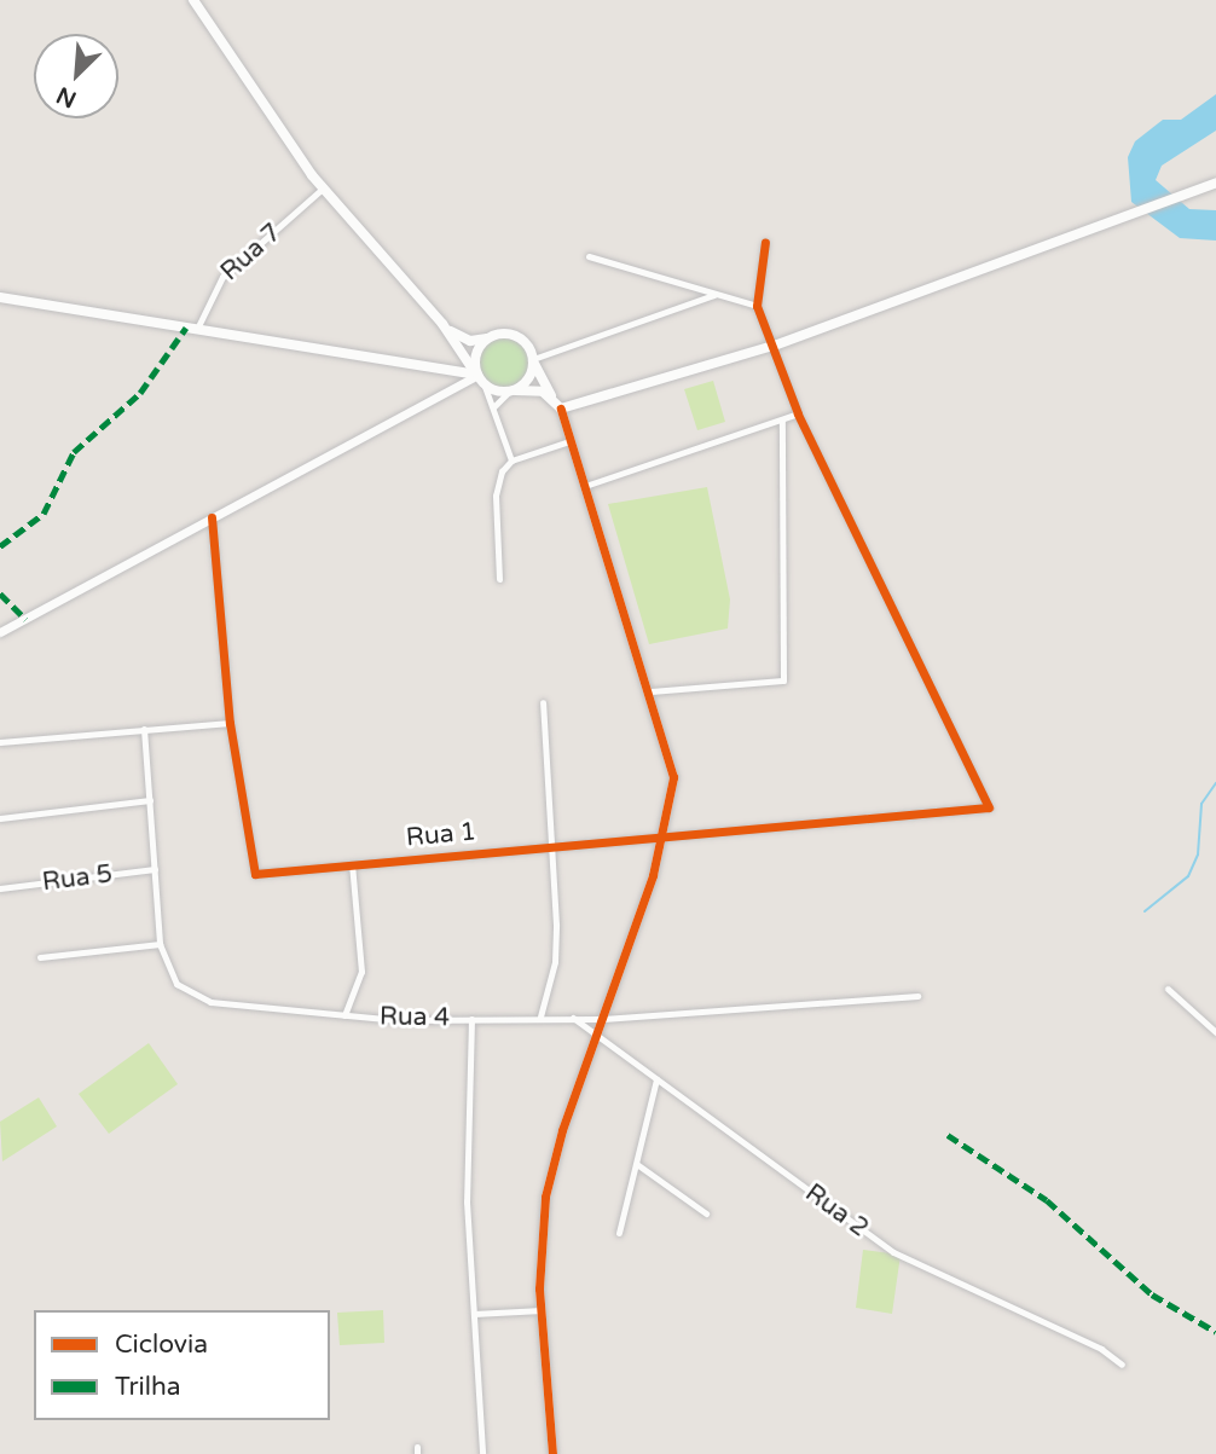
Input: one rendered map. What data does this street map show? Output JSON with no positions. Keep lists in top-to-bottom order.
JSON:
{
  "streets": {
    "street": [
      "Rua 7",
      "Rua 1",
      "Rua 5",
      "Rua 4",
      "Rua 2"
    ]
  },
  "crossings": [
    ["Rua 5", "Rua 4"],
    ["Rua 4", "Rua 2"]
  ],
  "legend": ["Ciclovia", "Trilha"],
  "north": "bottom left"
}
